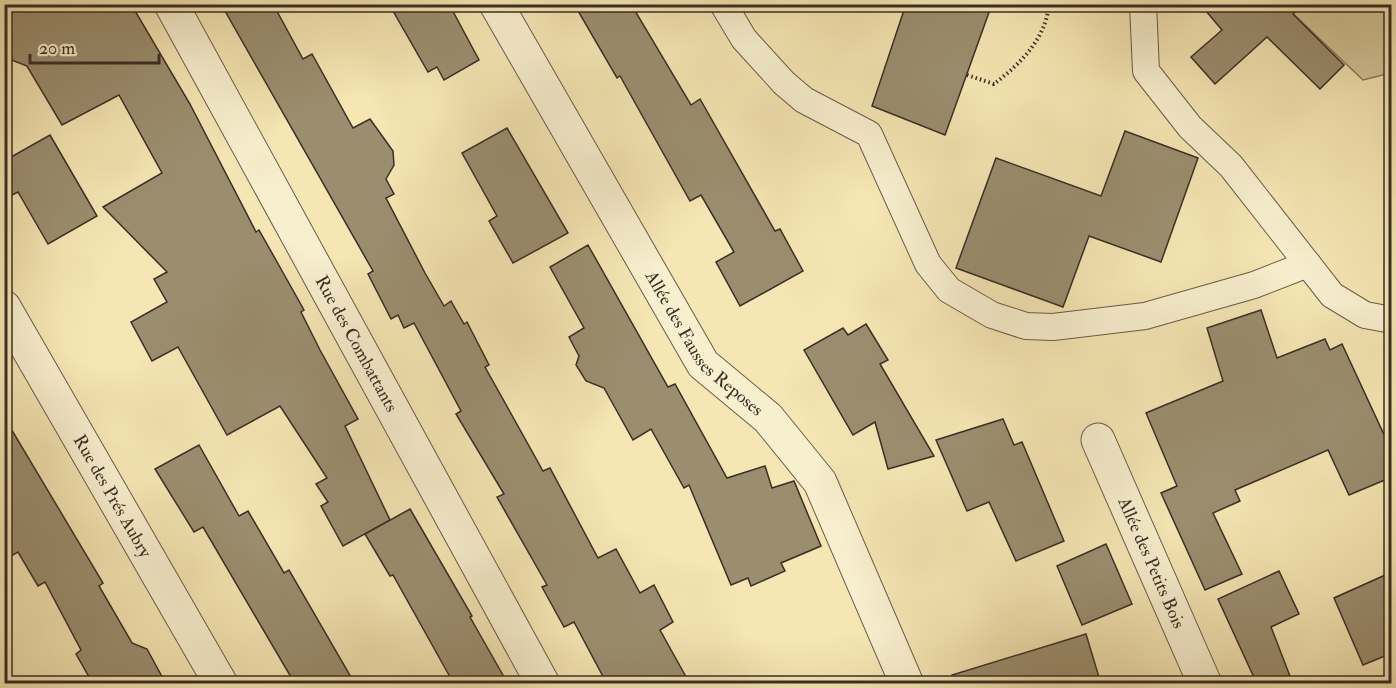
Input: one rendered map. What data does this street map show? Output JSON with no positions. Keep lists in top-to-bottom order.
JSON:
{
  "streets": {
    "street": [
      "Allée des Fausses Reposes",
      "Rue des Combattants",
      "Rue des Prés Aubry",
      "Allée des Petits Bois"
    ]
  },
  "scale_bar": "20 m"
}
